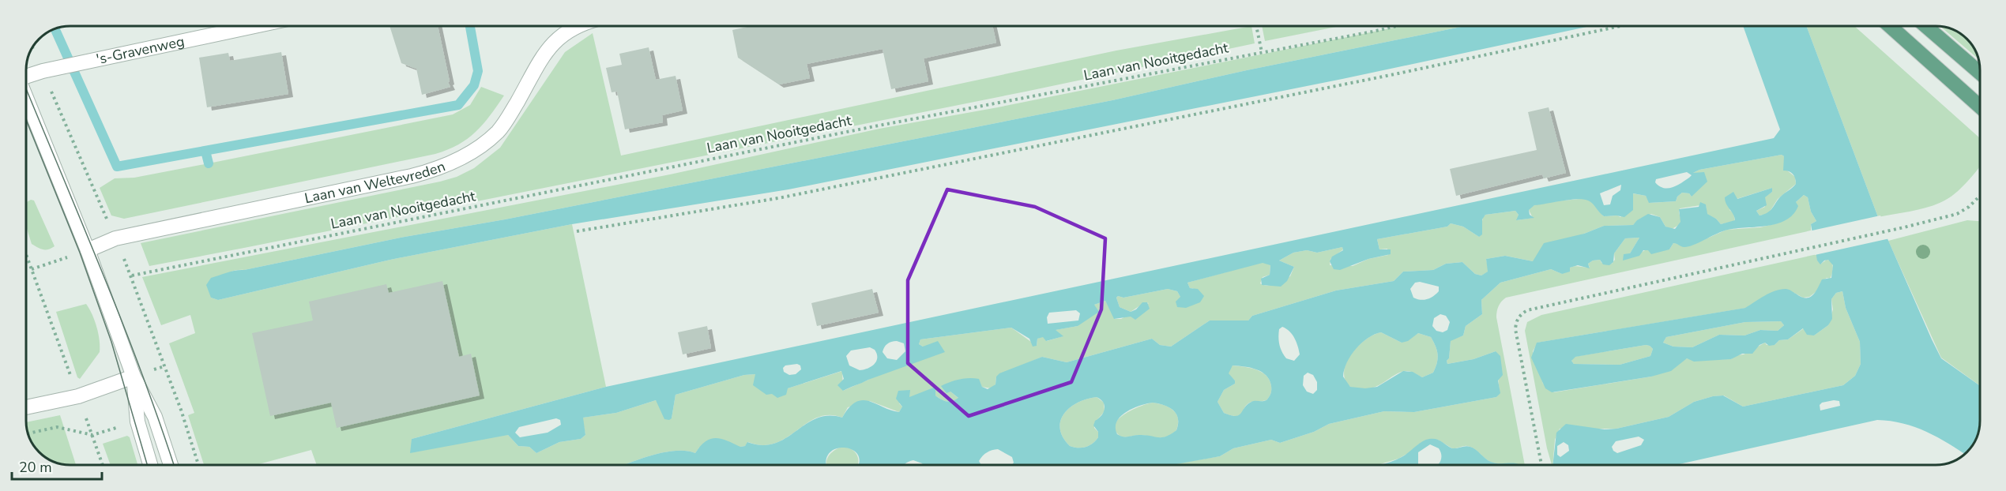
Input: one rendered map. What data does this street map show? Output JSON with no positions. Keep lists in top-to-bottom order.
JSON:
{
  "streets": {
    "street": ["'s-Gravenweg", "Laan van Weltevreden"],
    "path": ["Laan van Nooitgedacht"]
  },
  "crossings": [
    ["'s-Gravenweg", "Laan van Weltevreden"]
  ],
  "scale_bar": "20 m"
}
